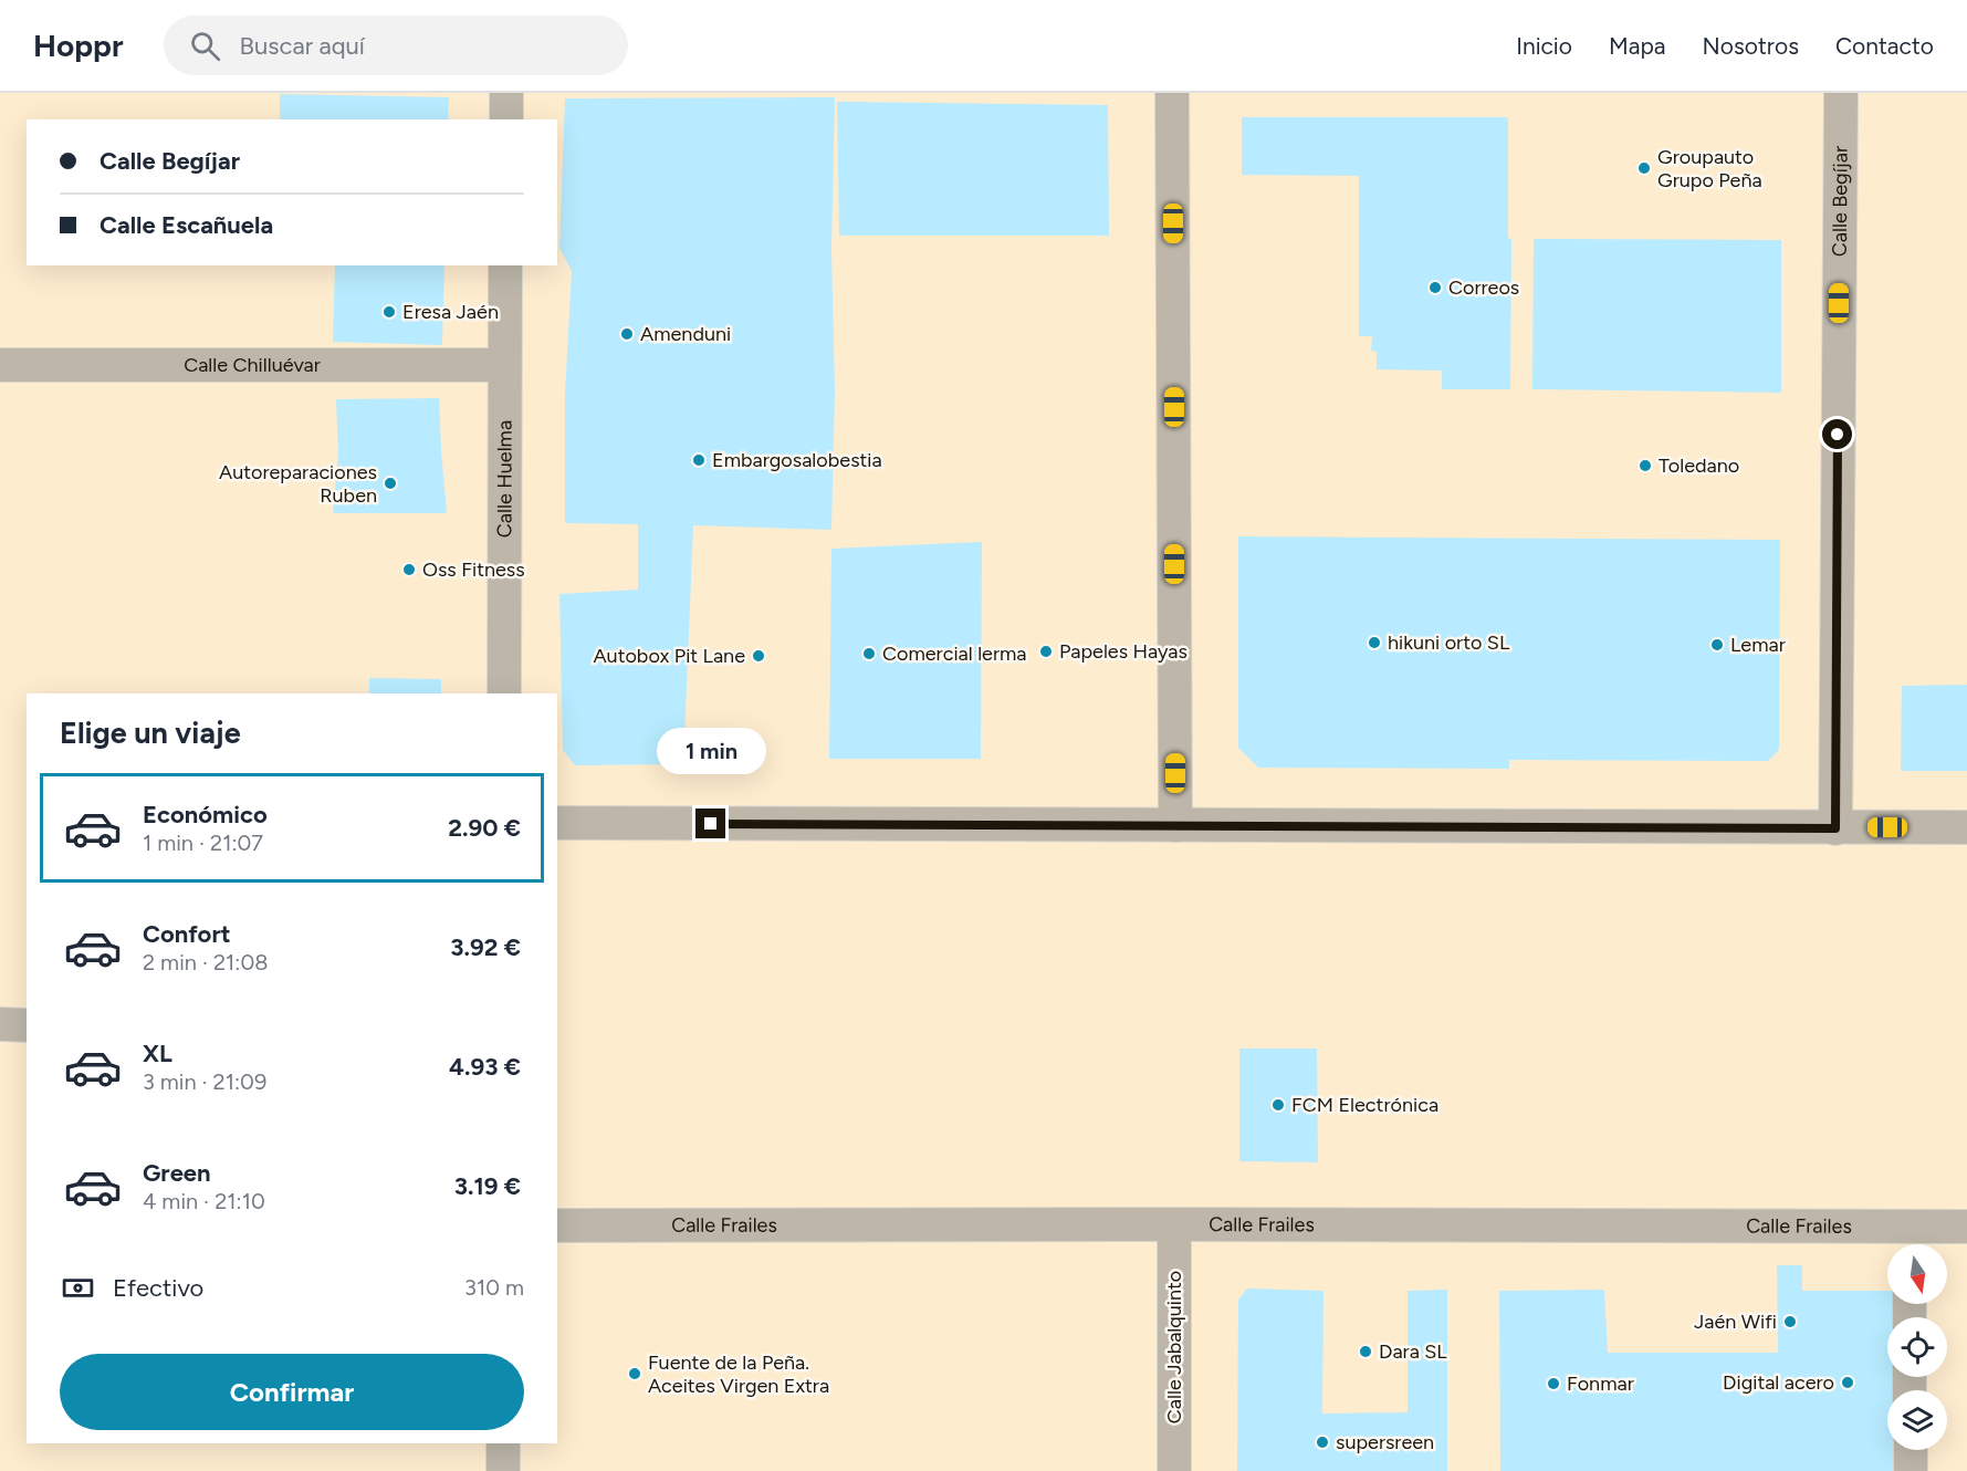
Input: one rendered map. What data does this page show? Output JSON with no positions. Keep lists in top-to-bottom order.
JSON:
{
  "streets": {
    "street": [
      "Calle Begíjar",
      "Calle Chilluévar",
      "Calle Huelma",
      "Calle Frailes",
      "Calle Jabalquinto"
    ]
  },
  "crossings": [
    ["Calle Chilluévar", "Calle Huelma"],
    ["Calle Frailes", "Calle Jabalquinto"]
  ],
  "places": [
    "Groupauto Grupo Peña",
    "Correos",
    "Eresa Jaén",
    "Amenduni",
    "Embargosalobestia",
    "Toledano",
    "Autoreparaciones Ruben",
    "Oss Fitness",
    "hikuni orto SL",
    "Lemar",
    "Papeles Hayas",
    "Comercial lerma",
    "Autobox Pit Lane",
    "FCM Electrónica",
    "Jaén Wifi",
    "Dara SL",
    "Fuente de la Peña. Aceites Virgen Extra",
    "Digital acero",
    "Fonmar",
    "supersreen"
  ],
  "north": "bottom",
  "page": {
    "header": "Hoppr",
    "search": "Buscar aquí",
    "nav": [
      "Inicio",
      "Mapa",
      "Nosotros",
      "Contacto"
    ],
    "banner": ["Calle Begíjar", "Calle Escañuela"],
    "heading": "Elige un viaje",
    "bubble": "1 min",
    "list": [
      {
        "name": "Económico",
        "note": "1 min · 21:07",
        "value": "2.90 €"
      },
      {
        "name": "Confort",
        "note": "2 min · 21:08",
        "value": "3.92 €"
      },
      {
        "name": "XL",
        "note": "3 min · 21:09",
        "value": "4.93 €"
      },
      {
        "name": "Green",
        "note": "4 min · 21:10",
        "value": "3.19 €"
      }
    ],
    "pay": ["Efectivo", "310 m"],
    "buttons": "Confirmar"
  }
}
